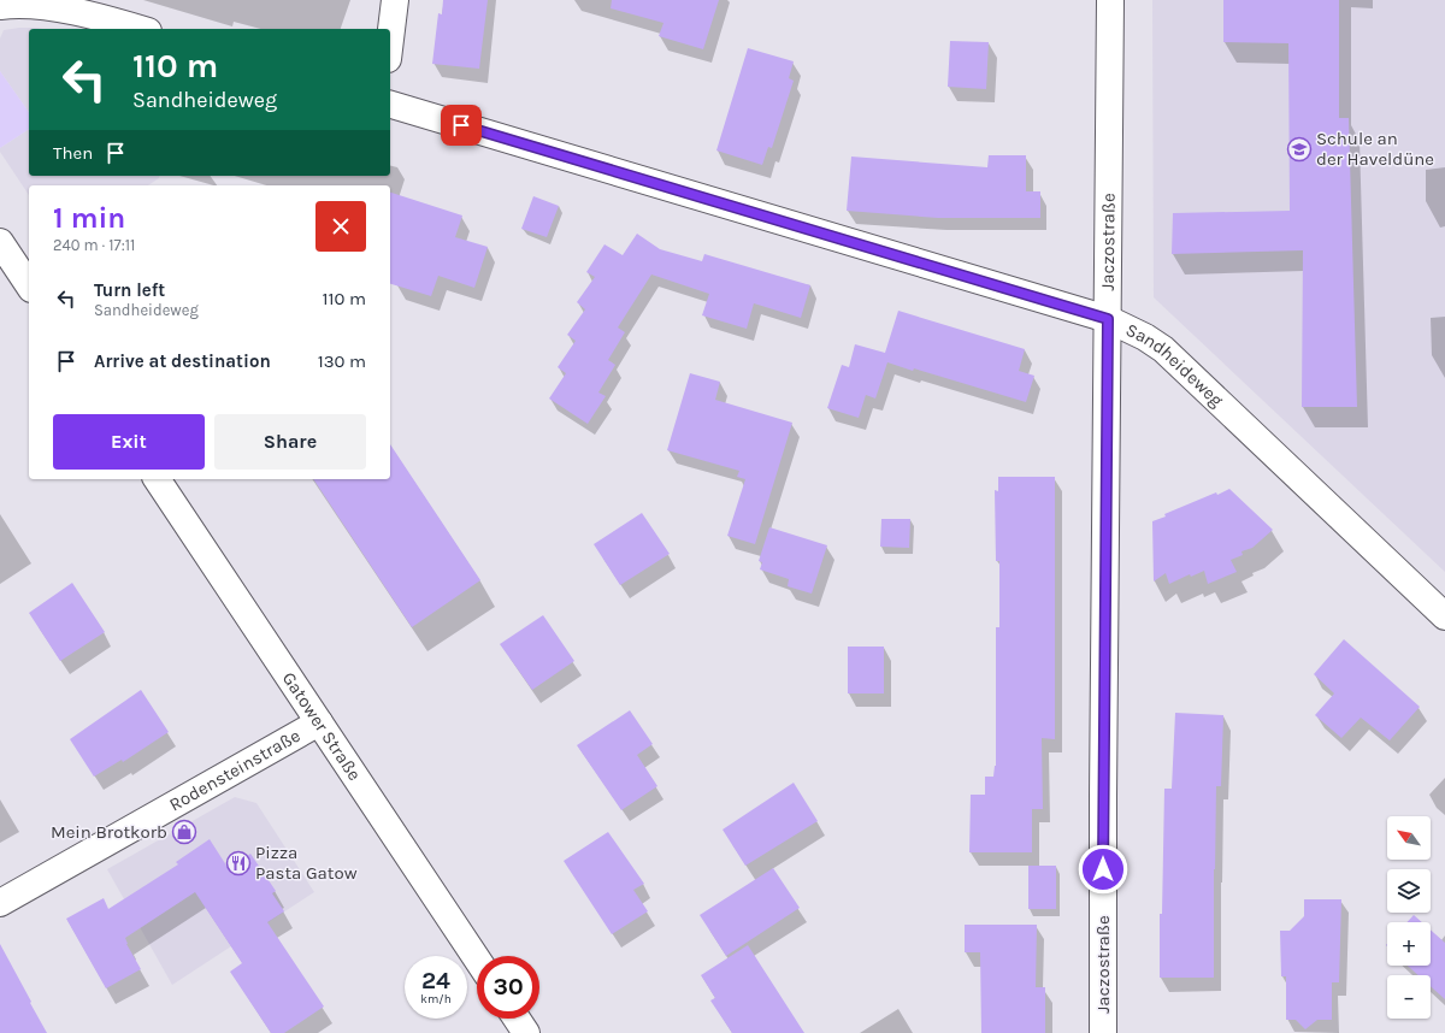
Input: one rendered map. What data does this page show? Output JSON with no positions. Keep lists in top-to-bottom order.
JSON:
{
  "streets": {
    "street": [
      "Jaczostraße",
      "Sandheideweg",
      "Gatower Straße",
      "Rodensteinstraße"
    ]
  },
  "crossings": [
    ["Jaczostraße", "Sandheideweg"],
    ["Gatower Straße", "Rodensteinstraße"]
  ],
  "places": {
    "school or university": ["Schule an der Haveldüne"],
    "shop": ["Mein Brotkorb"],
    "restaurant": ["Pizza Pasta Gatow"]
  },
  "north": "top left",
  "page": {
    "turn": ["110 m", "Sandheideweg"],
    "then": "Then",
    "heading": ["1 min", "240 m · 17:11"],
    "list": [
      {
        "name": "Turn left",
        "note": "Sandheideweg",
        "value": "110 m"
      },
      {
        "name": "Arrive at destination",
        "value": "130 m"
      }
    ],
    "buttons": ["Exit", "Share"],
    "map_buttons": ["+", "−"],
    "speed": "24 km/h",
    "limit": "30"
  }
}
